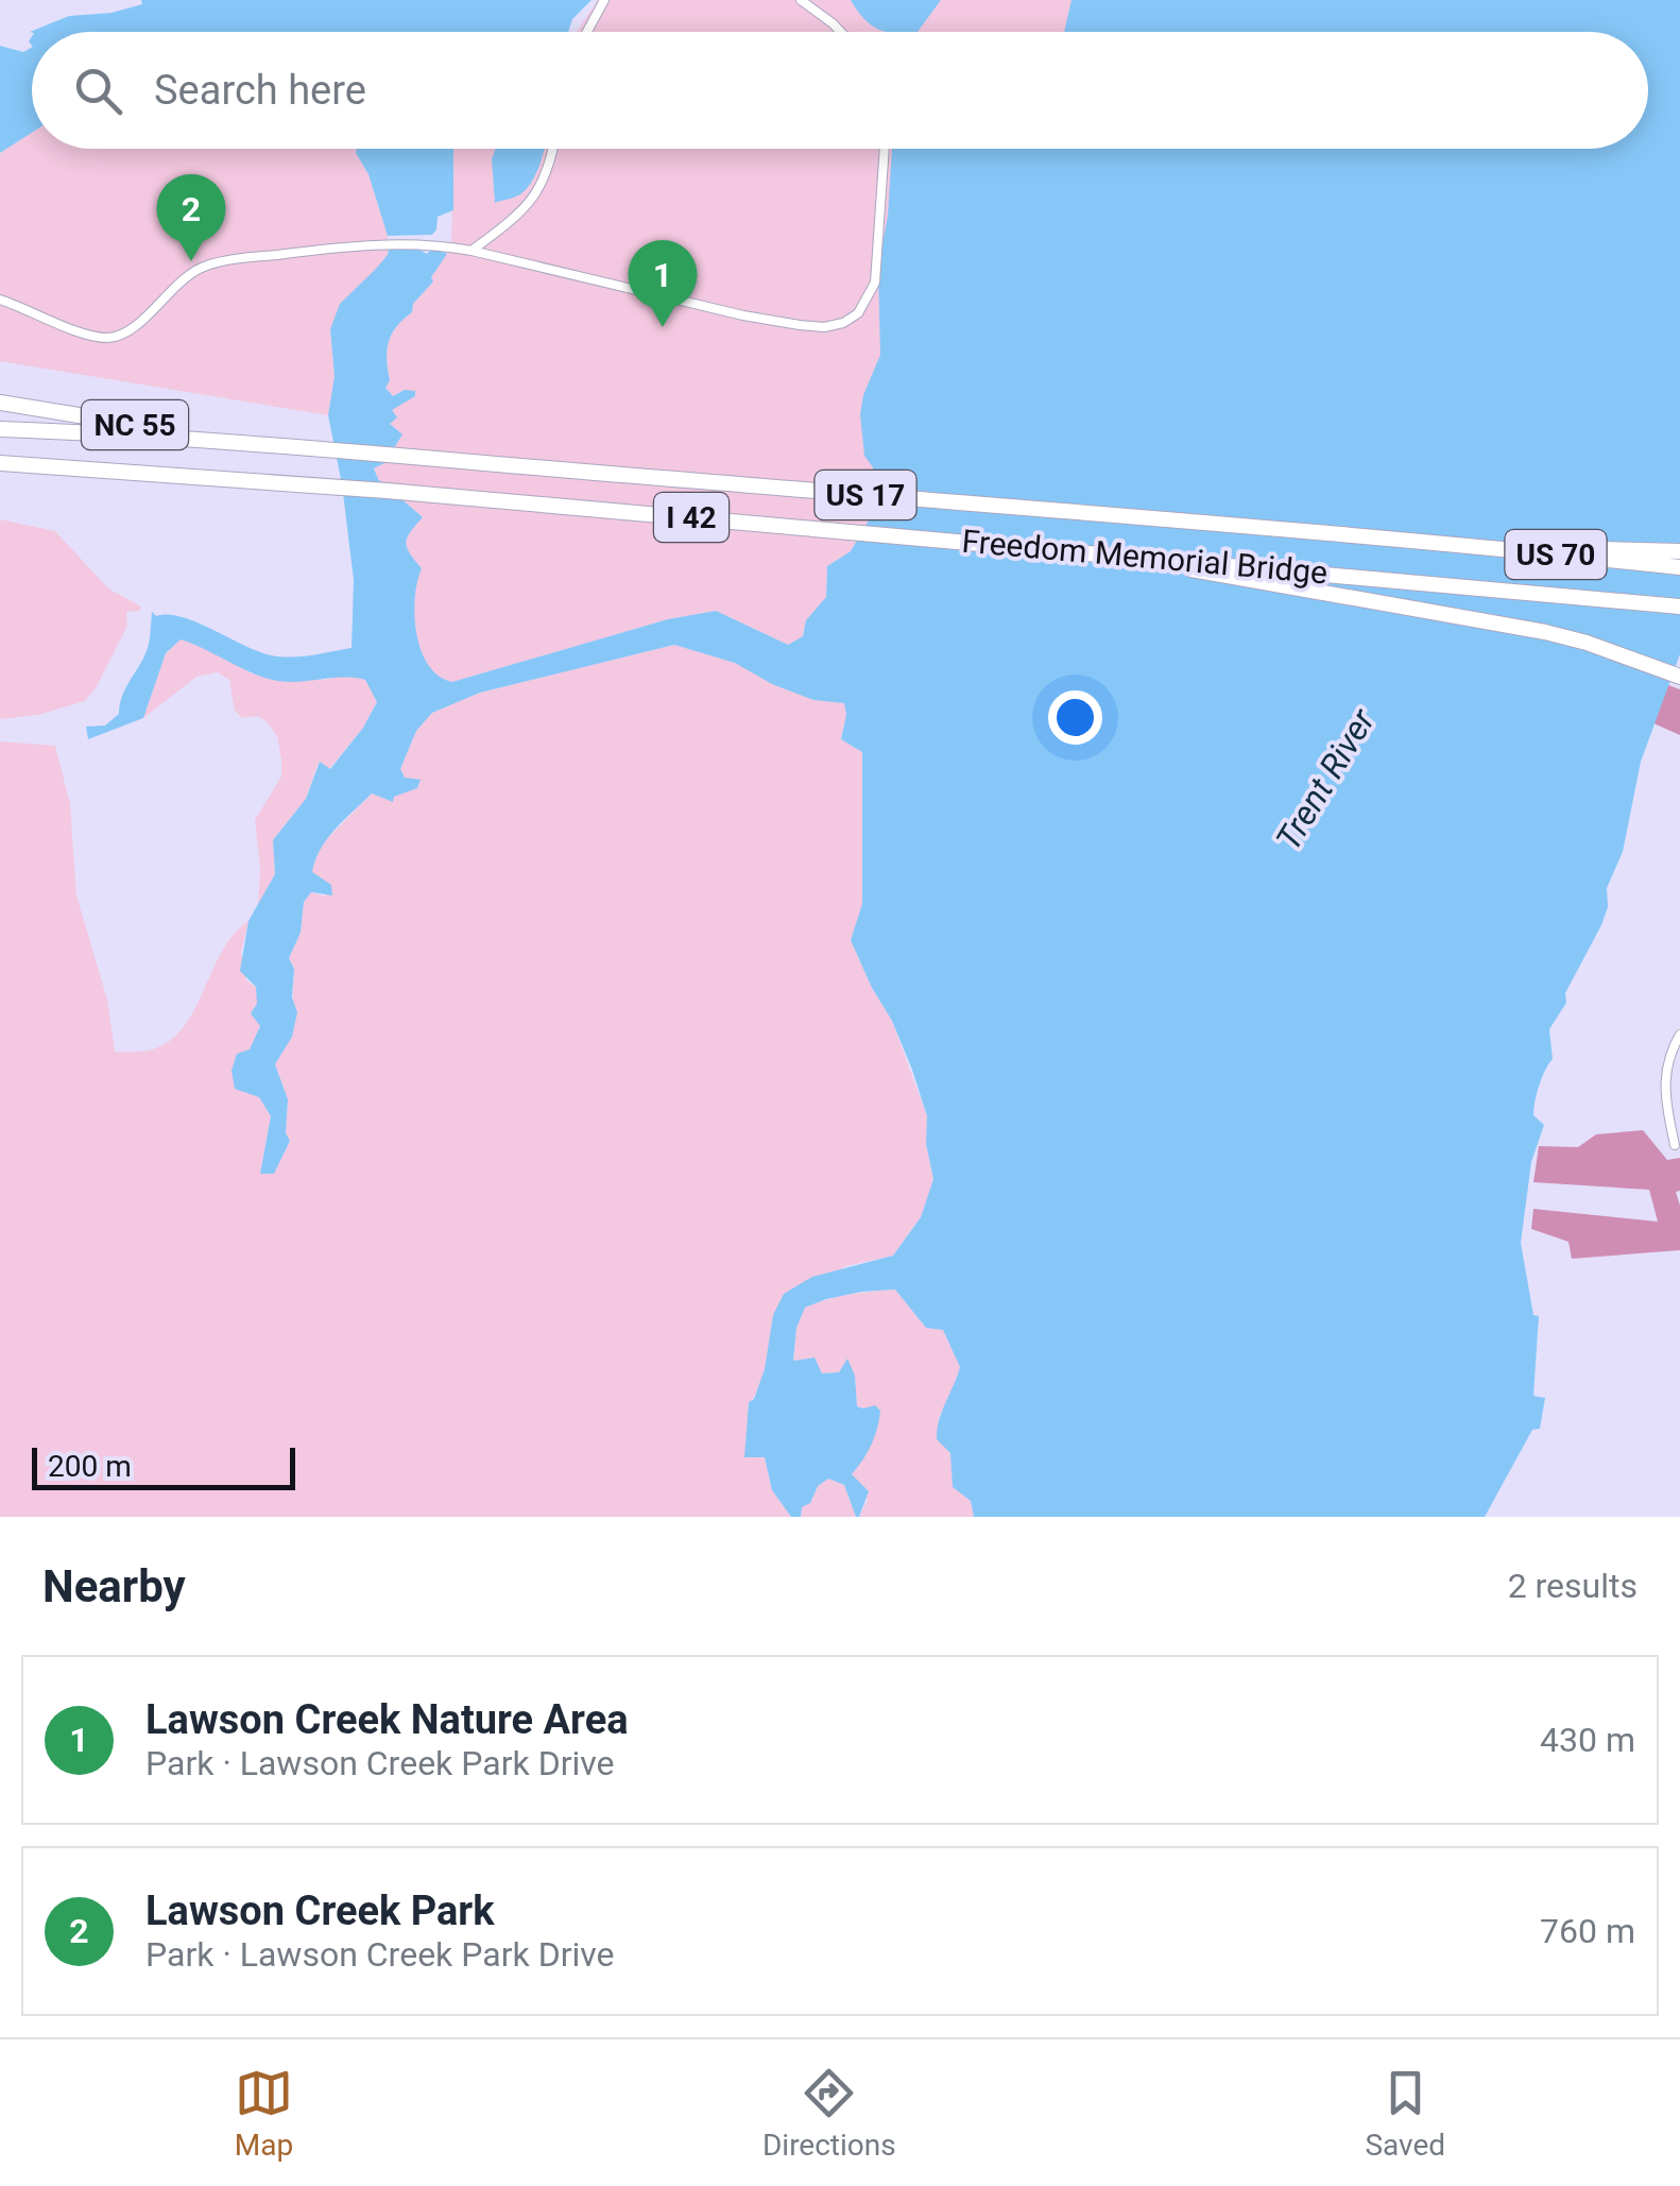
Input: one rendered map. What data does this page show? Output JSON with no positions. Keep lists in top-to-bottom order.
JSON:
{
  "streets": {
    "highway": [
      "NC 55",
      "US 17",
      "I 42",
      "US 70",
      "Freedom Memorial Bridge"
    ]
  },
  "crossings": [
    ["NC 55", "US 17"],
    ["NC 55", "Freedom Memorial Bridge"],
    ["US 17", "Freedom Memorial Bridge"]
  ],
  "water": ["Trent River"],
  "scale_bar": "200 m",
  "page": {
    "search": "Search here",
    "pins": ["2", "1"],
    "scale": "200 m",
    "heading": ["Nearby", "2 results"],
    "list": [
      {
        "mark": "1",
        "name": "Lawson Creek Nature Area",
        "note": "Park · Lawson Creek Park Drive",
        "value": "430 m"
      },
      {
        "mark": "2",
        "name": "Lawson Creek Park",
        "note": "Park · Lawson Creek Park Drive",
        "value": "760 m"
      }
    ],
    "nav": ["Map", "Directions", "Saved"]
  }
}
